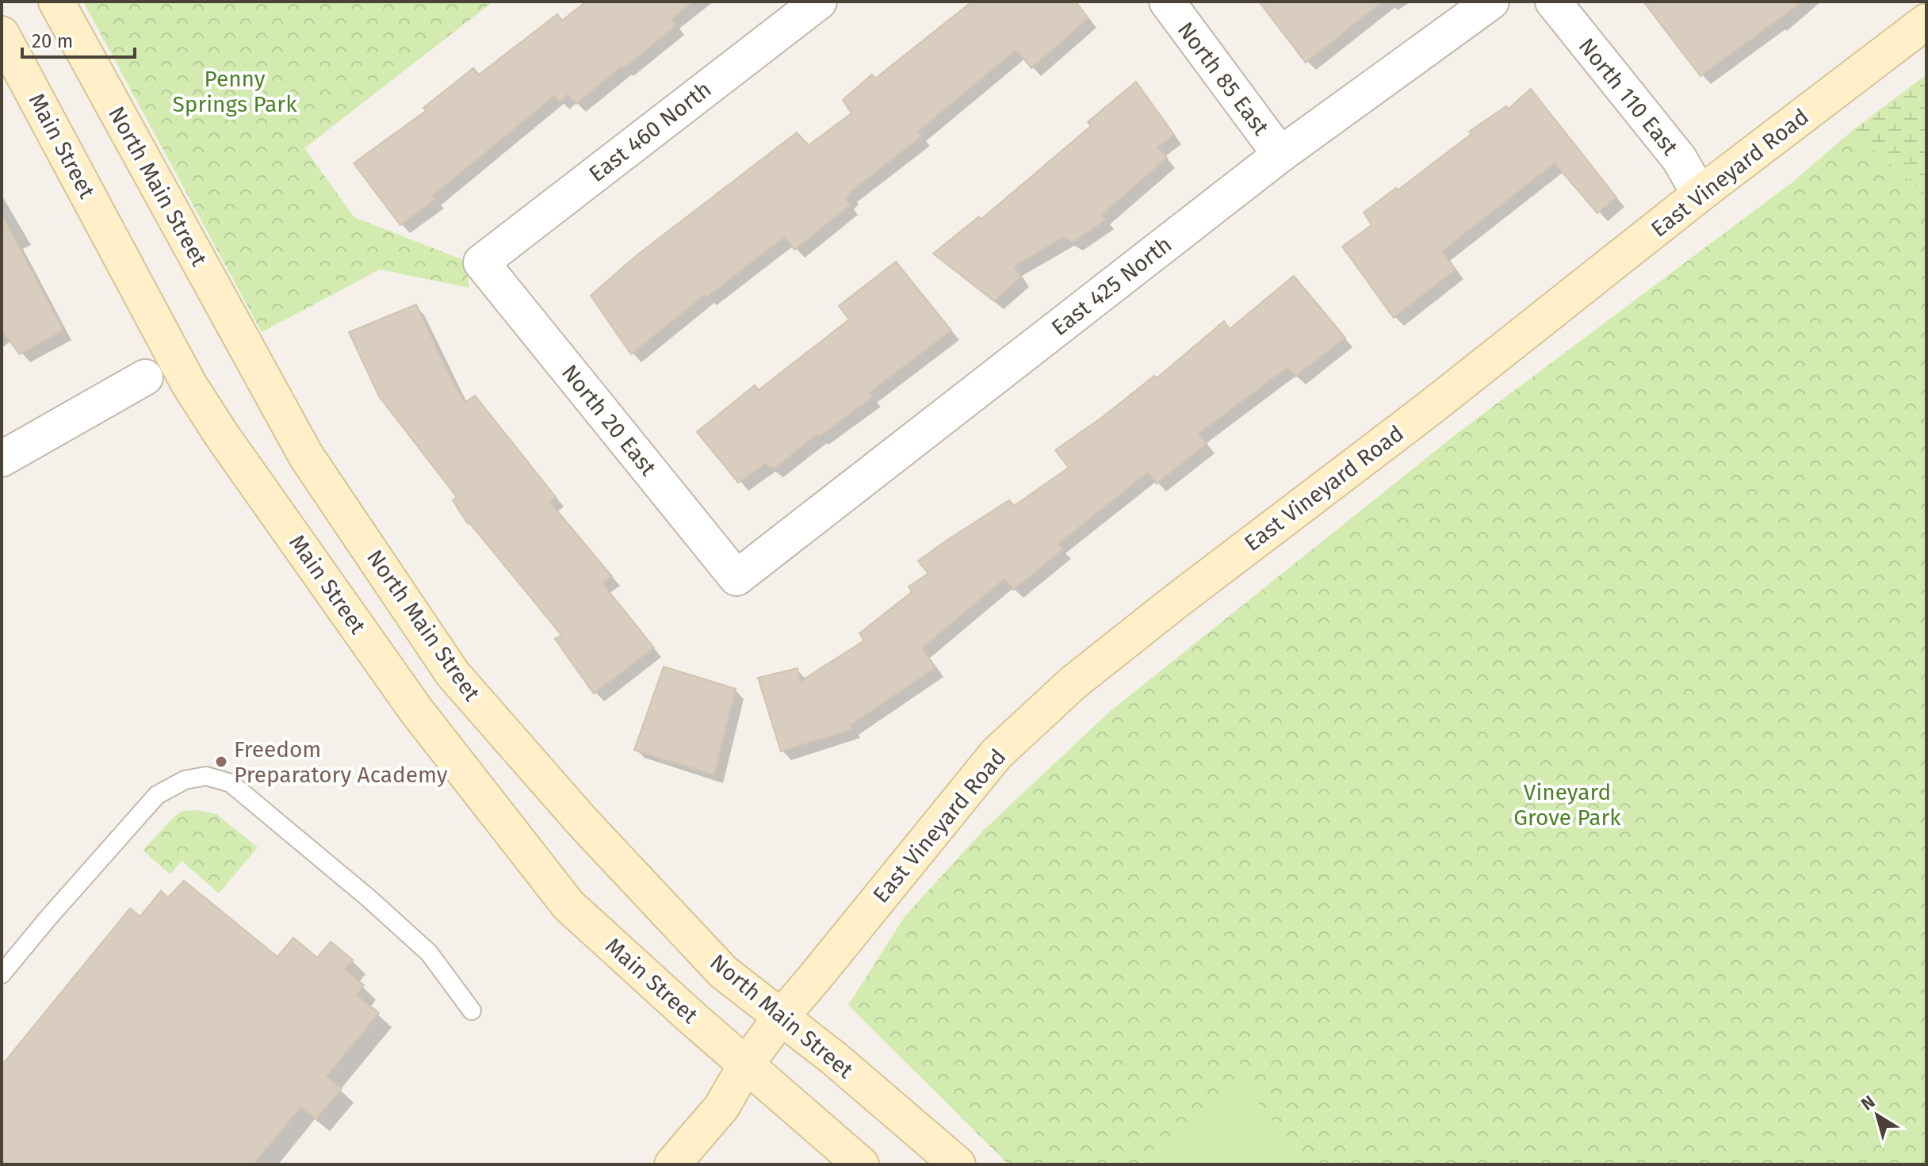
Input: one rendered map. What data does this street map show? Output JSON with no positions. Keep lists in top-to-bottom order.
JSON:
{
  "streets": {
    "main road": ["Main Street", "East Vineyard Road", "North Main Street"],
    "street": [
      "North 85 East",
      "North 110 East",
      "East 460 North",
      "East 425 North",
      "North 20 East"
    ]
  },
  "crossings": [
    ["North 85 East", "East 425 North"],
    ["North 110 East", "East Vineyard Road"],
    ["East 460 North", "North 20 East"],
    ["Main Street", "East Vineyard Road"],
    ["East Vineyard Road", "North Main Street"],
    ["East 425 North", "North 20 East"]
  ],
  "parks": ["Penny Springs Park", "Vineyard Grove Park"],
  "places": ["Freedom Preparatory Academy"],
  "scale_bar": "20 m",
  "north": "top left"
}
